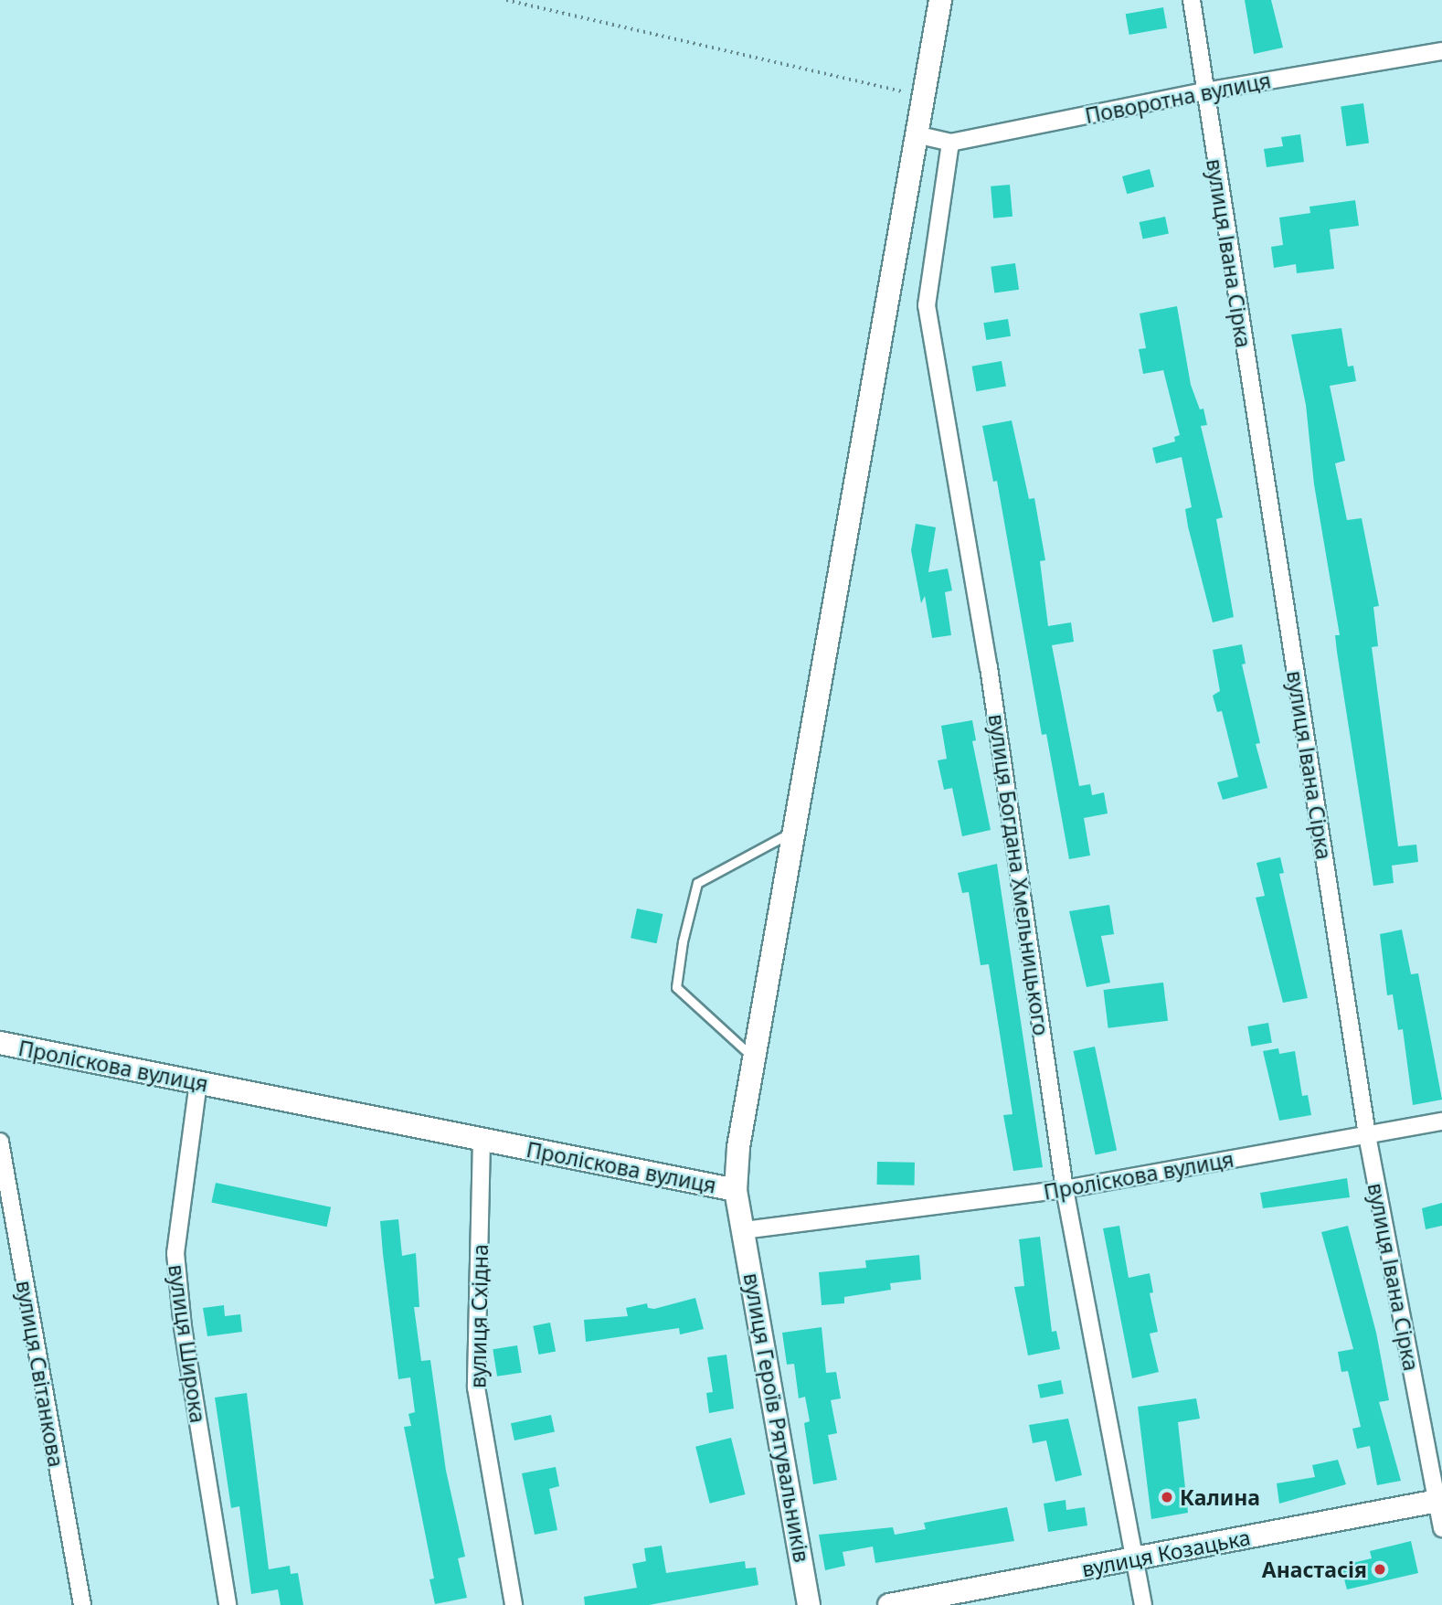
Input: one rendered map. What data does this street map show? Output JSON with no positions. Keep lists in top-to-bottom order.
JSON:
{
  "streets": {
    "street": [
      "Поворотна вулиця",
      "вулиця Івана Сірка",
      "вулиця Богдана Хмельницького",
      "Проліскова вулиця",
      "вулиця Східна",
      "вулиця Широка",
      "вулиця Світанкова",
      "вулиця Героїв Рятувальників",
      "вулиця Козацька"
    ]
  },
  "crossings": [
    ["Поворотна вулиця", "вулиця Івана Сірка"],
    ["Поворотна вулиця", "вулиця Богдана Хмельницького"],
    ["вулиця Івана Сірка", "Проліскова вулиця"],
    ["вулиця Івана Сірка", "вулиця Козацька"],
    ["вулиця Богдана Хмельницького", "Проліскова вулиця"],
    ["вулиця Богдана Хмельницького", "вулиця Козацька"],
    ["Проліскова вулиця", "вулиця Східна"],
    ["Проліскова вулиця", "вулиця Широка"],
    ["Проліскова вулиця", "вулиця Героїв Рятувальників"]
  ],
  "places": ["Калина", "Анастасія"]
}
